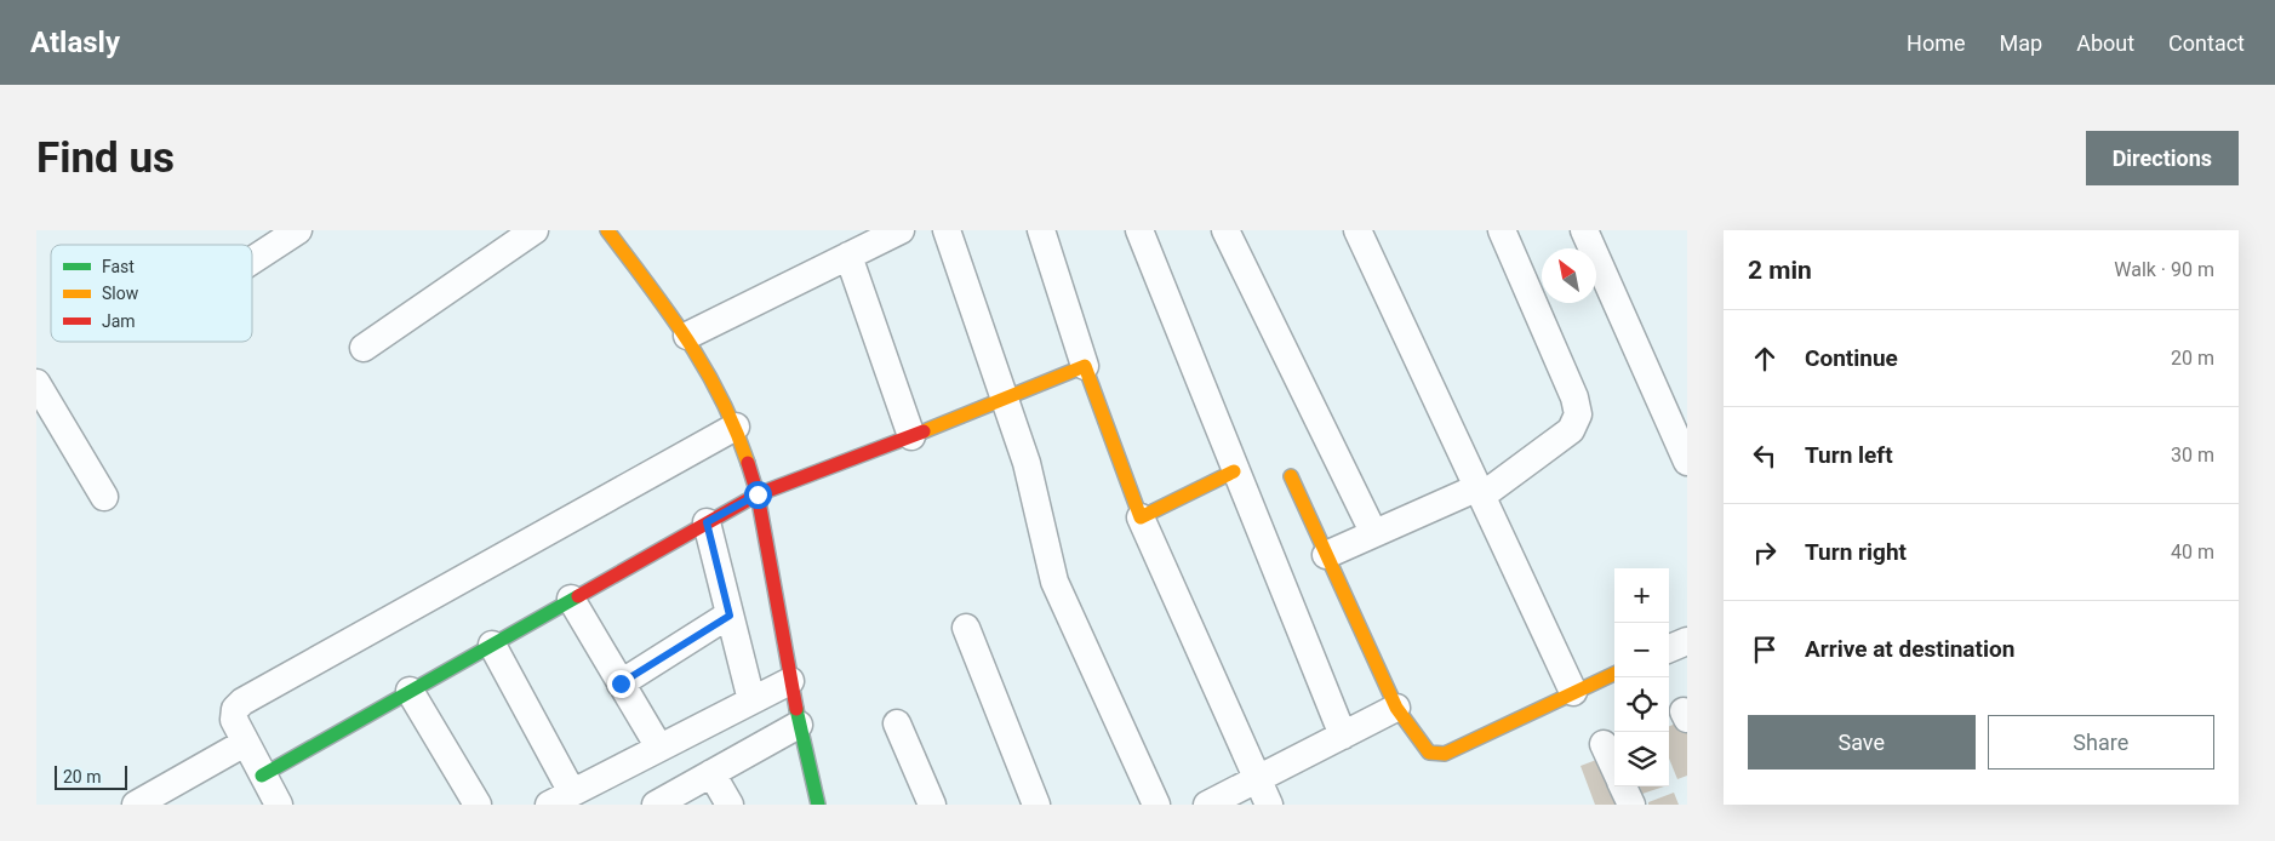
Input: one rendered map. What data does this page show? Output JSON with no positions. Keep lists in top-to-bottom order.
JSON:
{
  "legend": ["Fast", "Slow", "Jam"],
  "scale_bar": "20 m",
  "north": "top left",
  "page": {
    "header": "Atlasly",
    "nav": [
      "Home",
      "Map",
      "About",
      "Contact"
    ],
    "buttons": [
      "Directions",
      ["Save", "Share"]
    ],
    "title": "Find us",
    "heading": ["2 min", "Walk · 90 m"],
    "list": [
      ["Continue", "20 m"],
      ["Turn left", "30 m"],
      ["Turn right", "40 m"],
      "Arrive at destination"
    ],
    "map_buttons": ["+", "−"],
    "scale": "20 m"
  }
}
